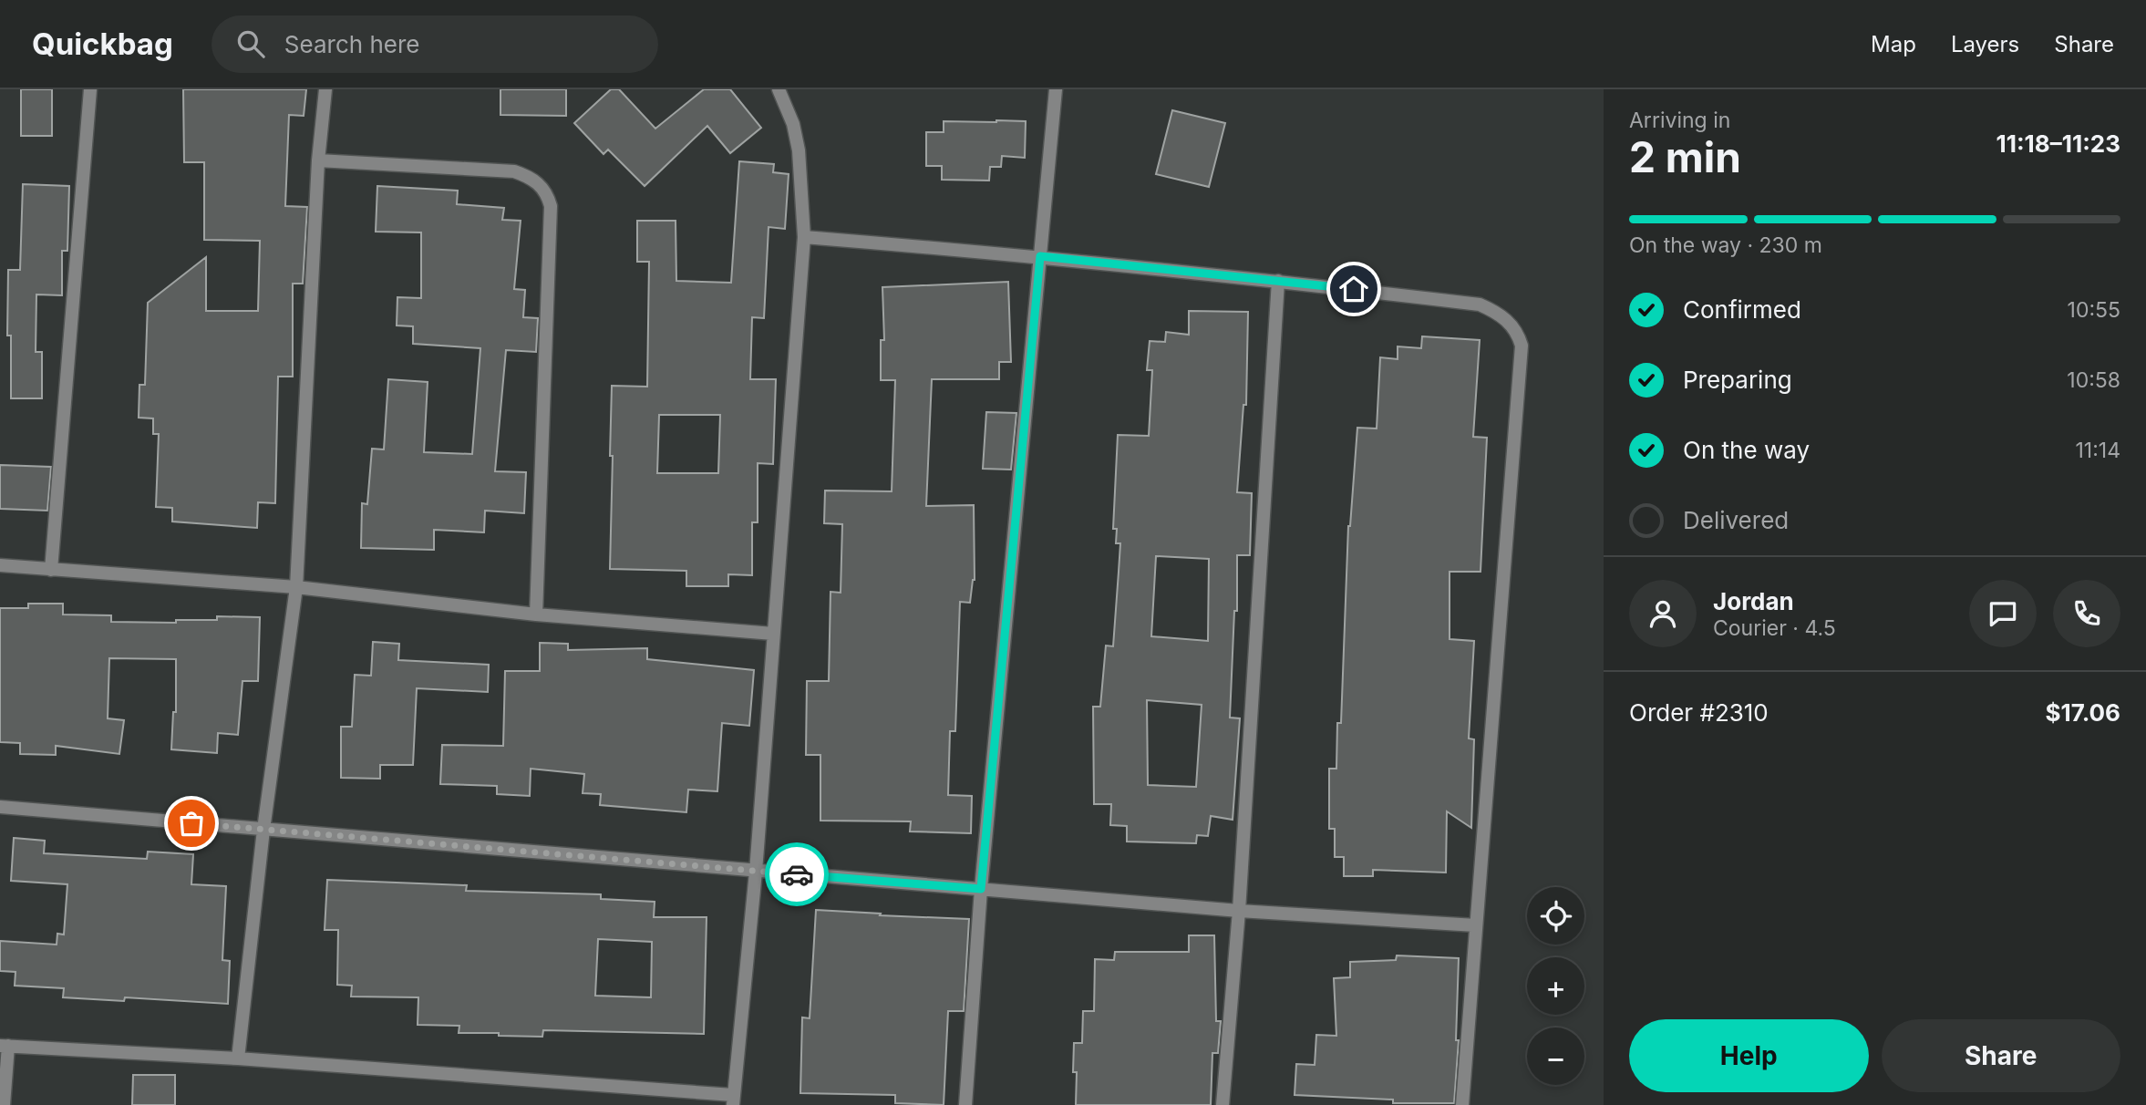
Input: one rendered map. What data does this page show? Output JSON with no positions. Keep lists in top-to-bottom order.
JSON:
{
  "page": {
    "header": "Quickbag",
    "search": "Search here",
    "nav": ["Map", "Layers", "Share"],
    "heading": ["2 min", "Arriving in", "11:18–11:23"],
    "panel": [
      "Jordan",
      "Courier · 4.5",
      "Order #2310",
      "$17.06"
    ],
    "bar": "On the way · 230 m",
    "list": [
      ["Confirmed", "10:55"],
      ["Preparing", "10:58"],
      ["On the way", "11:14"],
      "Delivered"
    ],
    "map_buttons": ["+", "−"],
    "buttons": ["Help", "Share"]
  }
}
